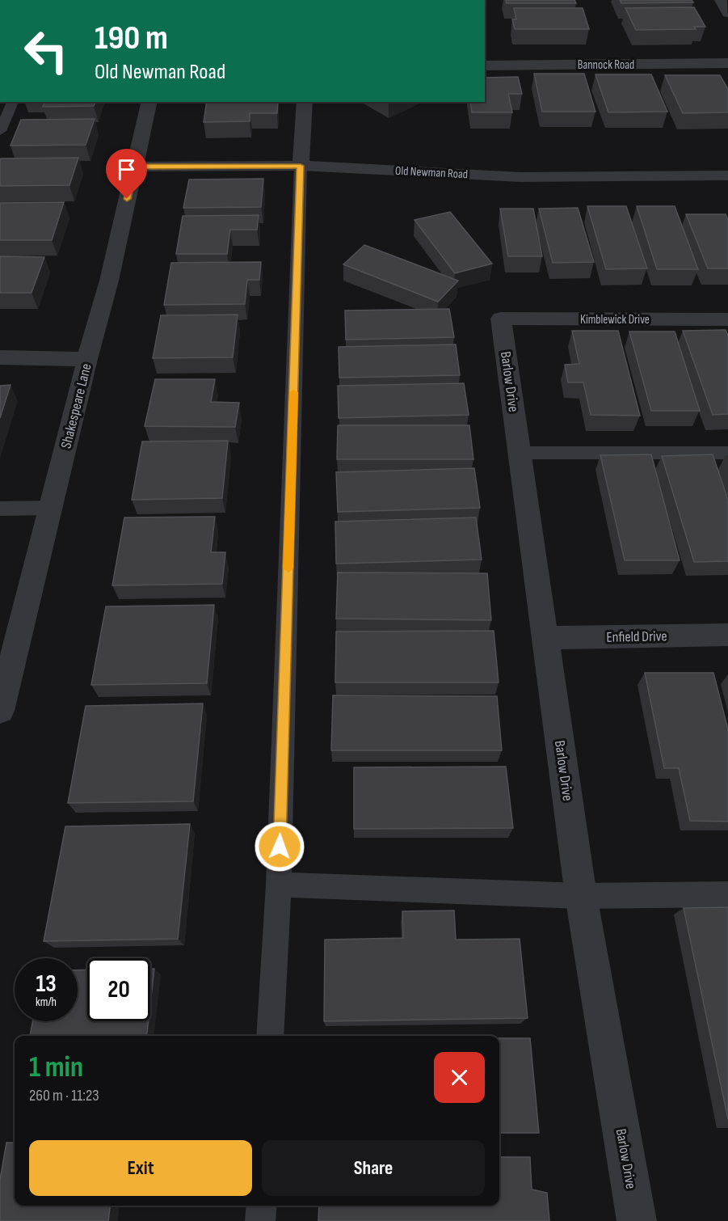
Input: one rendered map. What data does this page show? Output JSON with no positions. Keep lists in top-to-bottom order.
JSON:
{
  "streets": {
    "street": [
      "Bannock Road",
      "Old Newman Road",
      "Kimblewick Drive",
      "Barlow Drive",
      "Shakespeare Lane",
      "Enfield Drive"
    ]
  },
  "crossings": [
    ["Old Newman Road", "Shakespeare Lane"],
    ["Kimblewick Drive", "Barlow Drive"],
    ["Barlow Drive", "Enfield Drive"]
  ],
  "page": {
    "turn": ["190 m", "Old Newman Road"],
    "speed": "13 km/h",
    "limit": "20",
    "heading": ["1 min", "260 m · 11:23"],
    "buttons": ["Exit", "Share"]
  }
}
